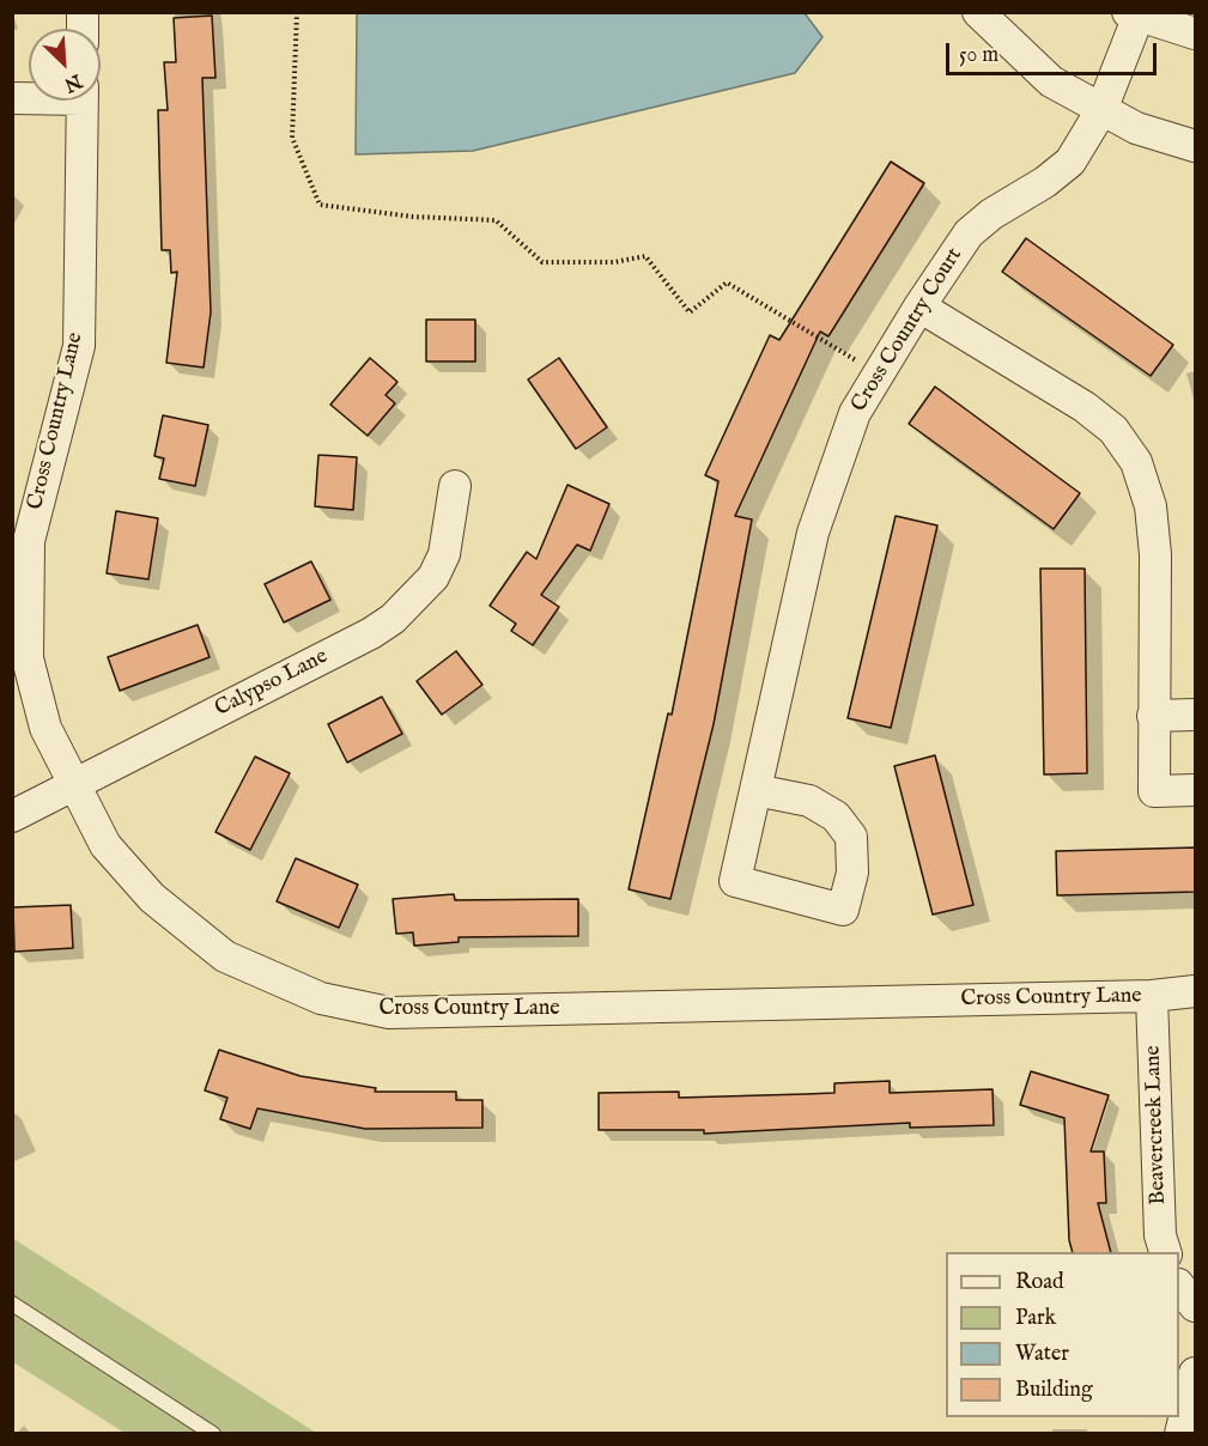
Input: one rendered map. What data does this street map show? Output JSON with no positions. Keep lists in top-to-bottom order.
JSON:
{
  "streets": {
    "street": [
      "Cross Country Court",
      "Cross Country Lane",
      "Calypso Lane",
      "Beavercreek Lane"
    ]
  },
  "crossings": [
    ["Cross Country Lane", "Calypso Lane"],
    ["Cross Country Lane", "Beavercreek Lane"]
  ],
  "legend": [
    "Road",
    "Park",
    "Water",
    "Building"
  ],
  "scale_bar": "50 m",
  "north": "bottom right"
}
